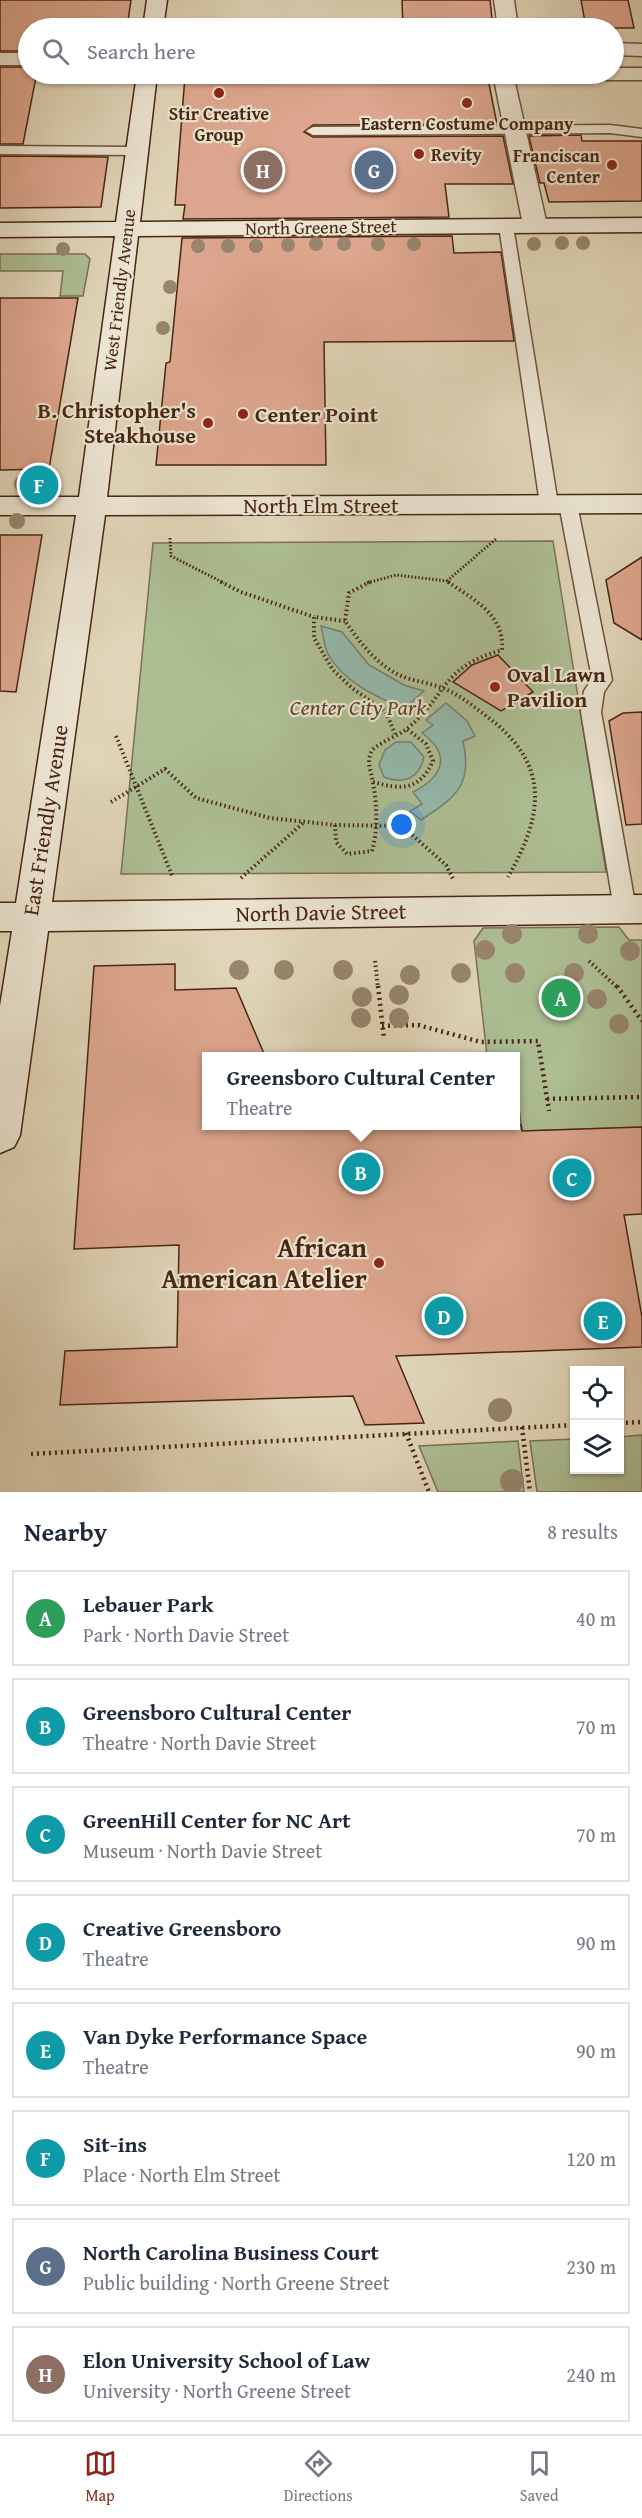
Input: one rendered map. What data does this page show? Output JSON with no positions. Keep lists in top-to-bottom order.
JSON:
{
  "streets": {
    "main road": [
      "North Greene Street",
      "West Friendly Avenue",
      "North Elm Street",
      "East Friendly Avenue",
      "North Davie Street"
    ]
  },
  "crossings": [
    ["North Greene Street", "West Friendly Avenue"],
    ["West Friendly Avenue", "North Elm Street"],
    ["West Friendly Avenue", "East Friendly Avenue"],
    ["North Elm Street", "East Friendly Avenue"],
    ["East Friendly Avenue", "North Davie Street"]
  ],
  "parks": ["Center City Park"],
  "places": [
    "Stir Creative Group",
    "Eastern Costume Company",
    "Revity",
    "Franciscan Center",
    "Center Point",
    "B. Christopher's Steakhouse",
    "Oval Lawn Pavilion",
    "African American Atelier"
  ],
  "page": {
    "search": "Search here",
    "pins": [
      "G",
      "H",
      "F",
      "A",
      "B",
      "C",
      "D",
      "E"
    ],
    "popup": ["Greensboro Cultural Center", "Theatre"],
    "heading": ["Nearby", "8 results"],
    "list": [
      {
        "mark": "A",
        "name": "Lebauer Park",
        "note": "Park · North Davie Street",
        "value": "40 m"
      },
      {
        "mark": "B",
        "name": "Greensboro Cultural Center",
        "note": "Theatre · North Davie Street",
        "value": "70 m"
      },
      {
        "mark": "C",
        "name": "GreenHill Center for NC Art",
        "note": "Museum · North Davie Street",
        "value": "70 m"
      },
      {
        "mark": "D",
        "name": "Creative Greensboro",
        "note": "Theatre",
        "value": "90 m"
      },
      {
        "mark": "E",
        "name": "Van Dyke Performance Space",
        "note": "Theatre",
        "value": "90 m"
      },
      {
        "mark": "F",
        "name": "Sit-ins",
        "note": "Place · North Elm Street",
        "value": "120 m"
      },
      {
        "mark": "G",
        "name": "North Carolina Business Court",
        "note": "Public building · North Greene Street",
        "value": "230 m"
      },
      {
        "mark": "H",
        "name": "Elon University School of Law",
        "note": "University · North Greene Street",
        "value": "240 m"
      }
    ],
    "nav": ["Map", "Directions", "Saved"]
  }
}
